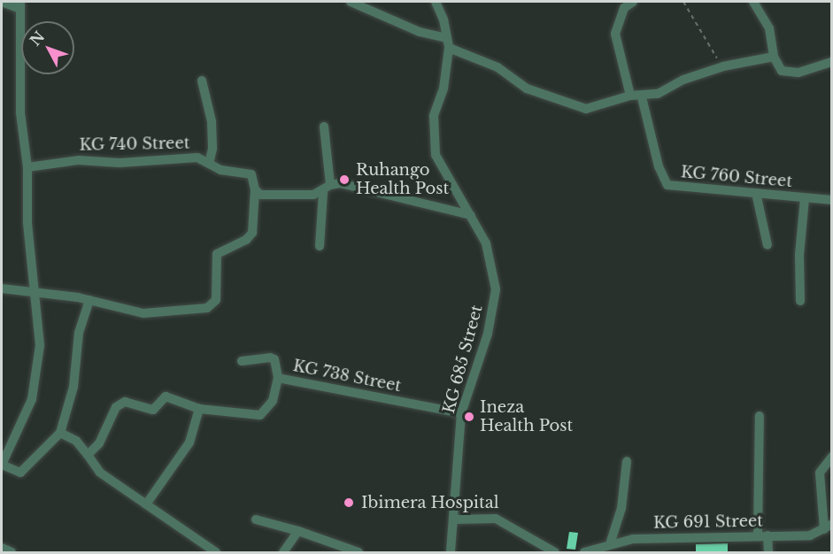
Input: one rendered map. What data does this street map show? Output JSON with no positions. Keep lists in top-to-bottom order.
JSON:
{
  "streets": {
    "street": [
      "KG 740 Street",
      "KG 760 Street",
      "KG 685 Street",
      "KG 738 Street",
      "KG 691 Street"
    ]
  },
  "crossings": [
    ["KG 685 Street", "KG 738 Street"]
  ],
  "places": ["Ruhango Health Post", "Ineza Health Post", "Ibimera Hospital"],
  "north": "top left"
}
